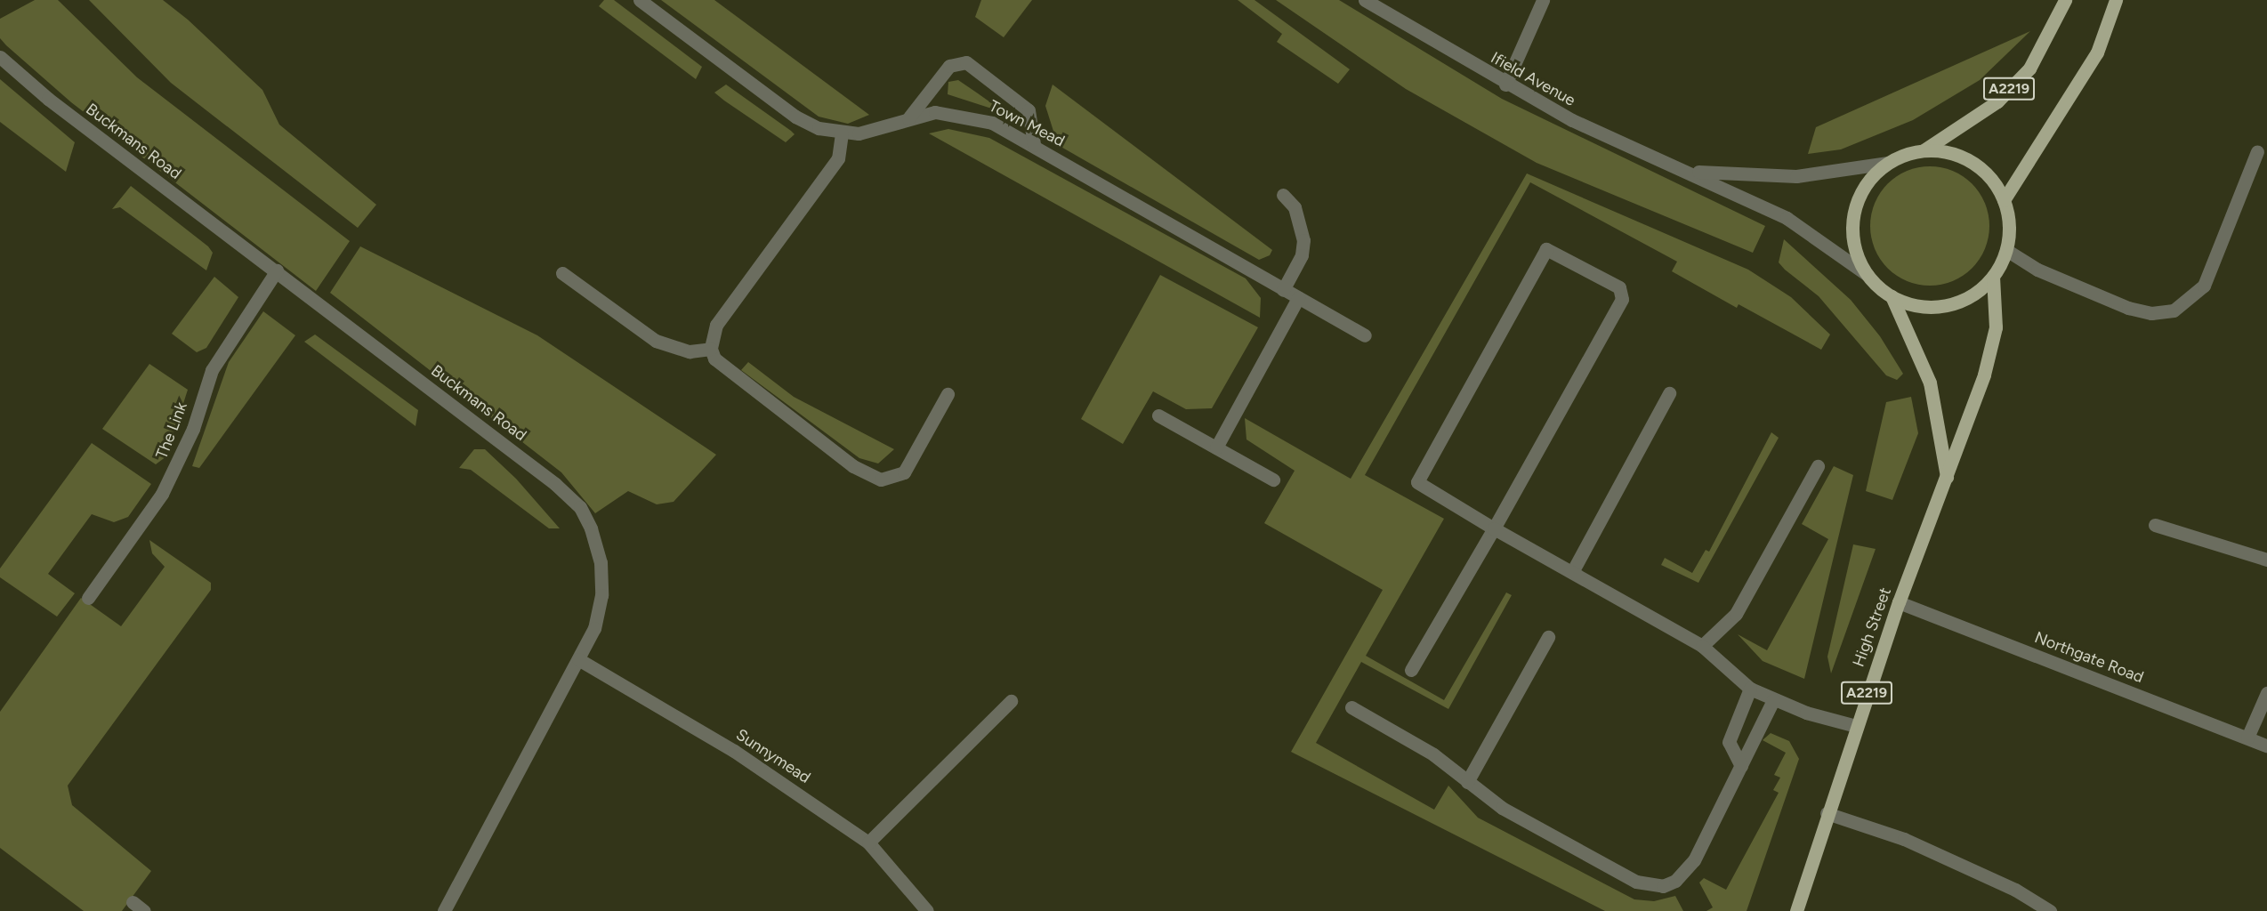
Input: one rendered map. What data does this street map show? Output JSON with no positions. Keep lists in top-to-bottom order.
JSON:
{
  "streets": {
    "main road": ["A2219", "High Street"],
    "street": [
      "Ifield Avenue",
      "Town Mead",
      "Buckmans Road",
      "The Link",
      "Northgate Road",
      "Sunnymead"
    ]
  },
  "crossings": [
    ["Ifield Avenue", "A2219"],
    ["Ifield Avenue", "High Street"],
    ["A2219", "High Street"],
    ["Buckmans Road", "The Link"],
    ["Buckmans Road", "Sunnymead"],
    ["High Street", "Northgate Road"]
  ]
}
